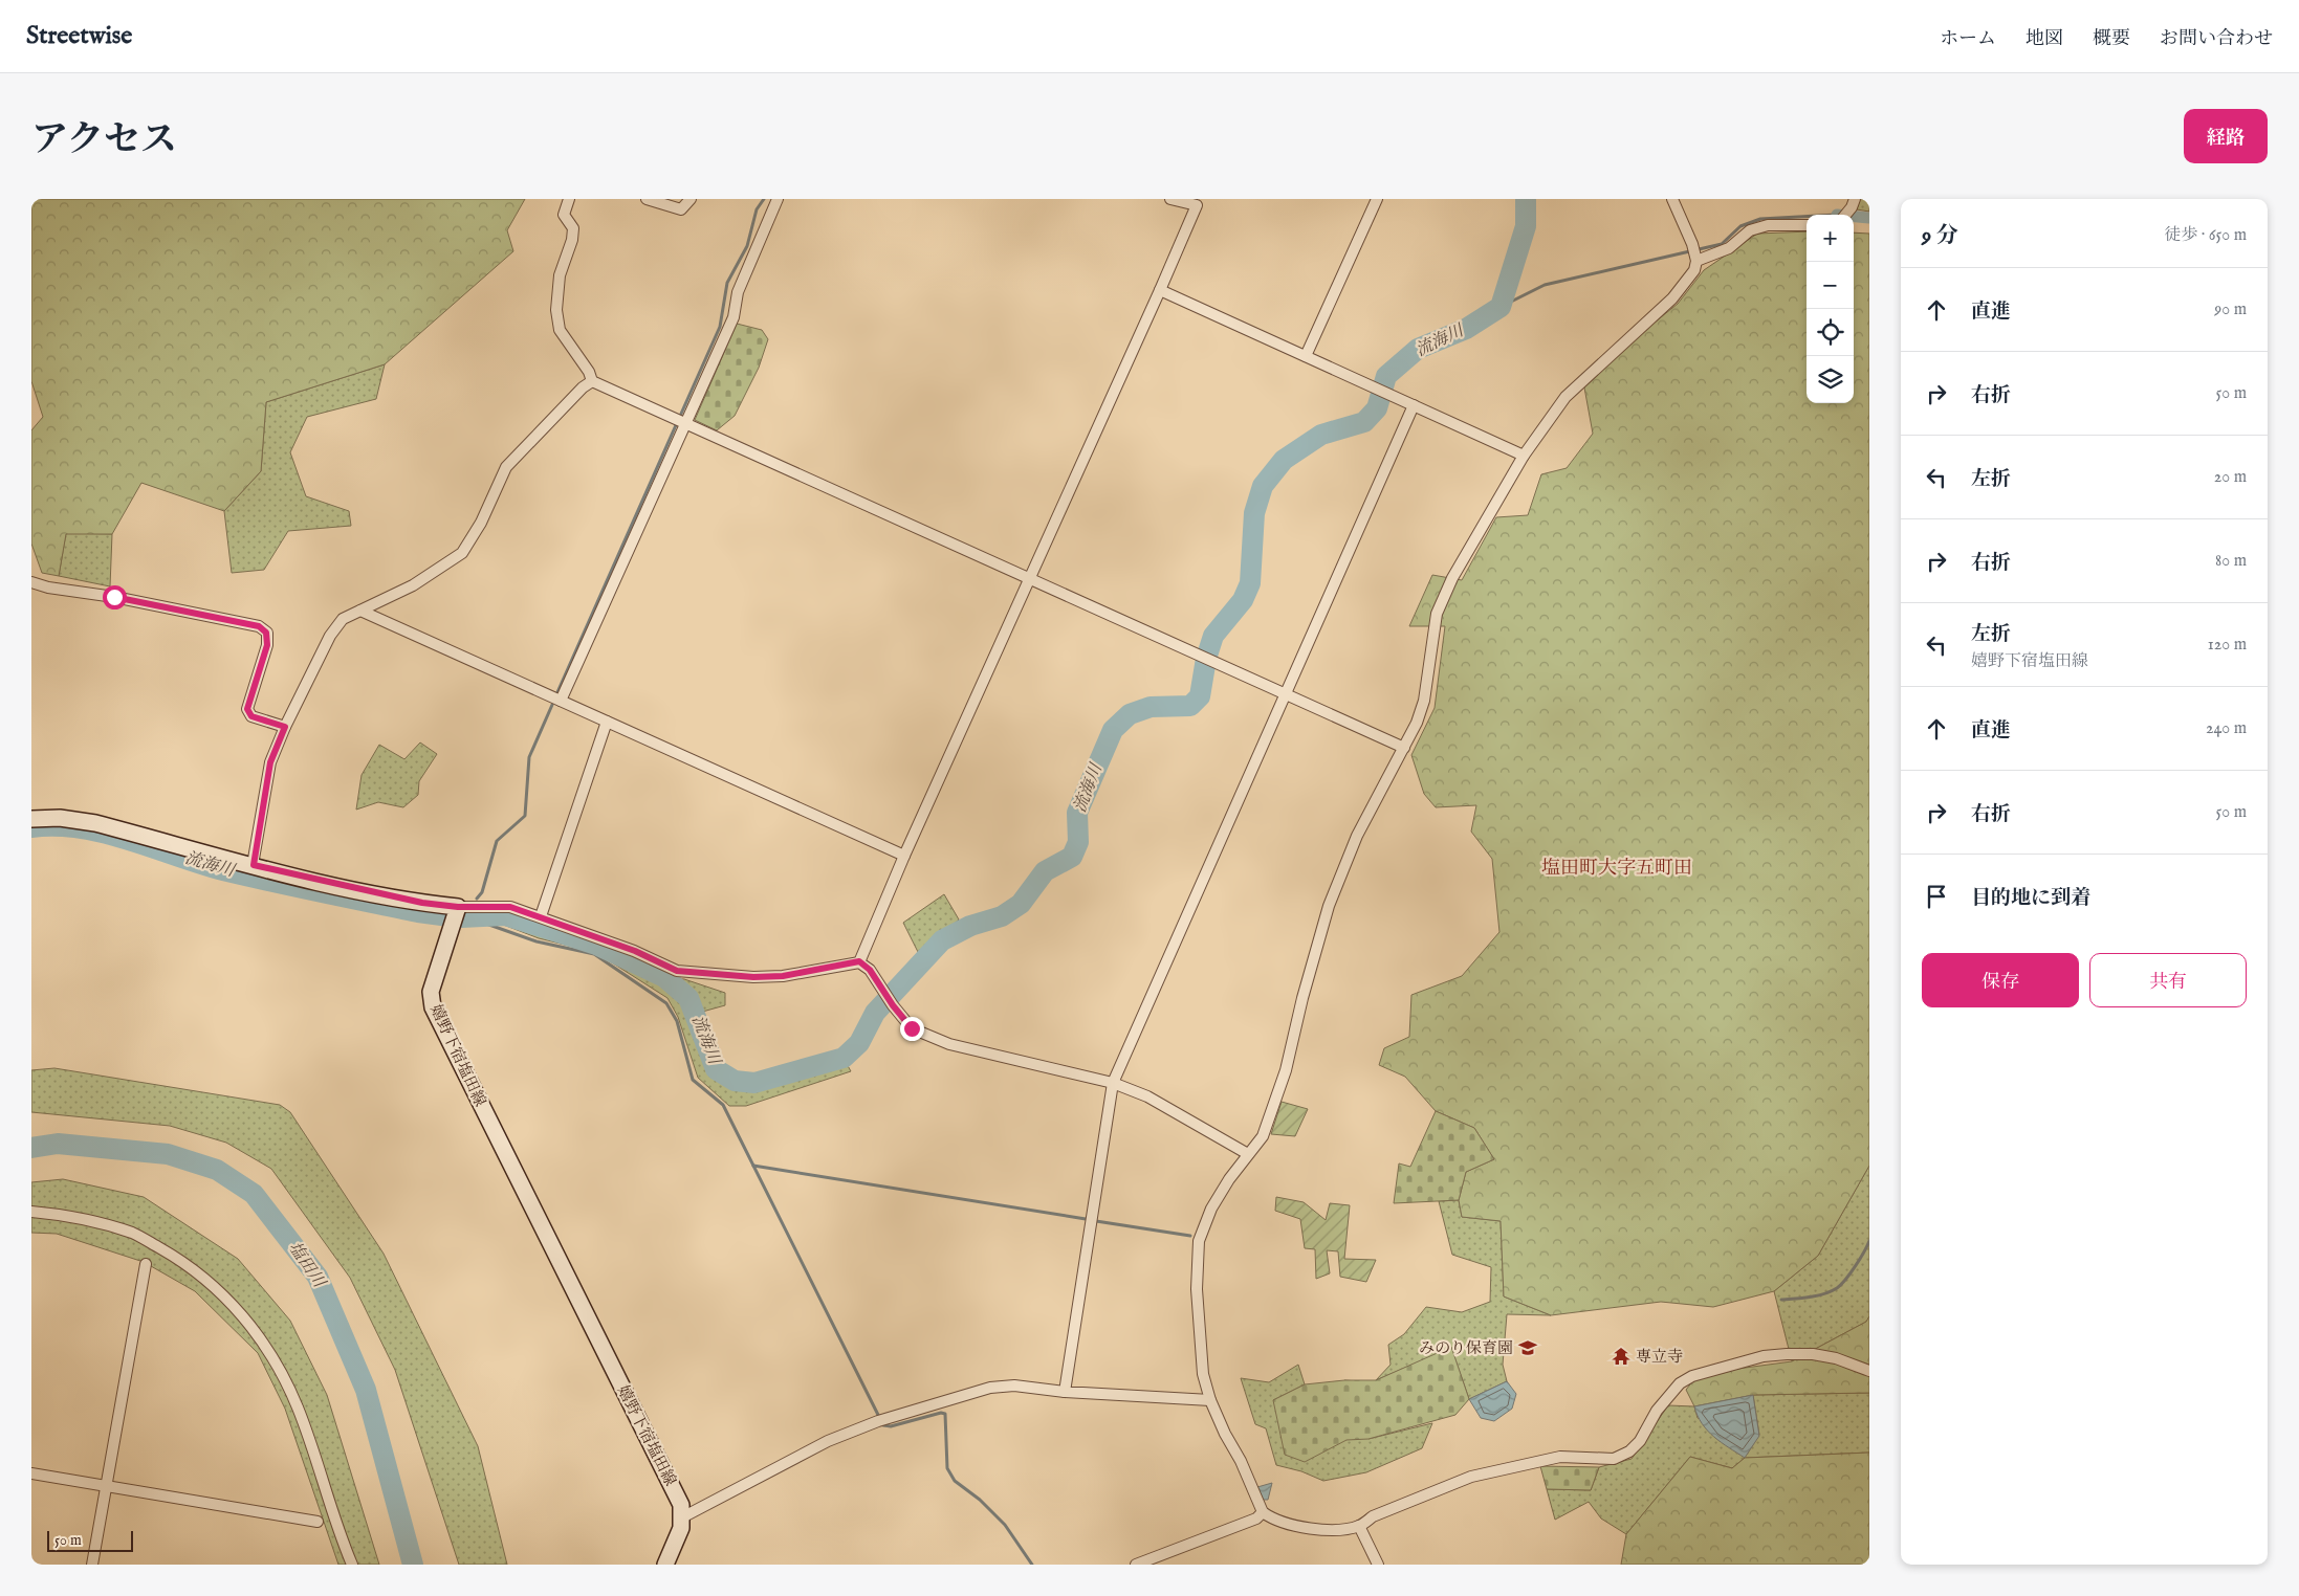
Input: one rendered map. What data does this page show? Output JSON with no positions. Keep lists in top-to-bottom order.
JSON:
{
  "streets": {
    "main road": ["嬉野下宿塩田線"]
  },
  "districts": ["塩田町大字五町田"],
  "water": ["流海川", "塩田川"],
  "places": {
    "school or university": ["みのり保育園"],
    "temple": ["専立寺"]
  },
  "scale_bar": "50 m",
  "page": {
    "header": "Streetwise",
    "nav": [
      "ホーム",
      "地図",
      "概要",
      "お問い合わせ"
    ],
    "title": "アクセス",
    "buttons": [
      "経路",
      ["保存", "共有"]
    ],
    "heading": ["9 分", "徒歩 · 650 m"],
    "map_buttons": ["+", "−"],
    "list": [
      ["直進", "90 m"],
      ["右折", "50 m"],
      ["左折", "20 m"],
      ["右折", "80 m"],
      ["左折", "嬉野下宿塩田線", "120 m"],
      ["直進", "240 m"],
      ["右折", "50 m"],
      "目的地に到着"
    ],
    "scale": "50 m"
  }
}
